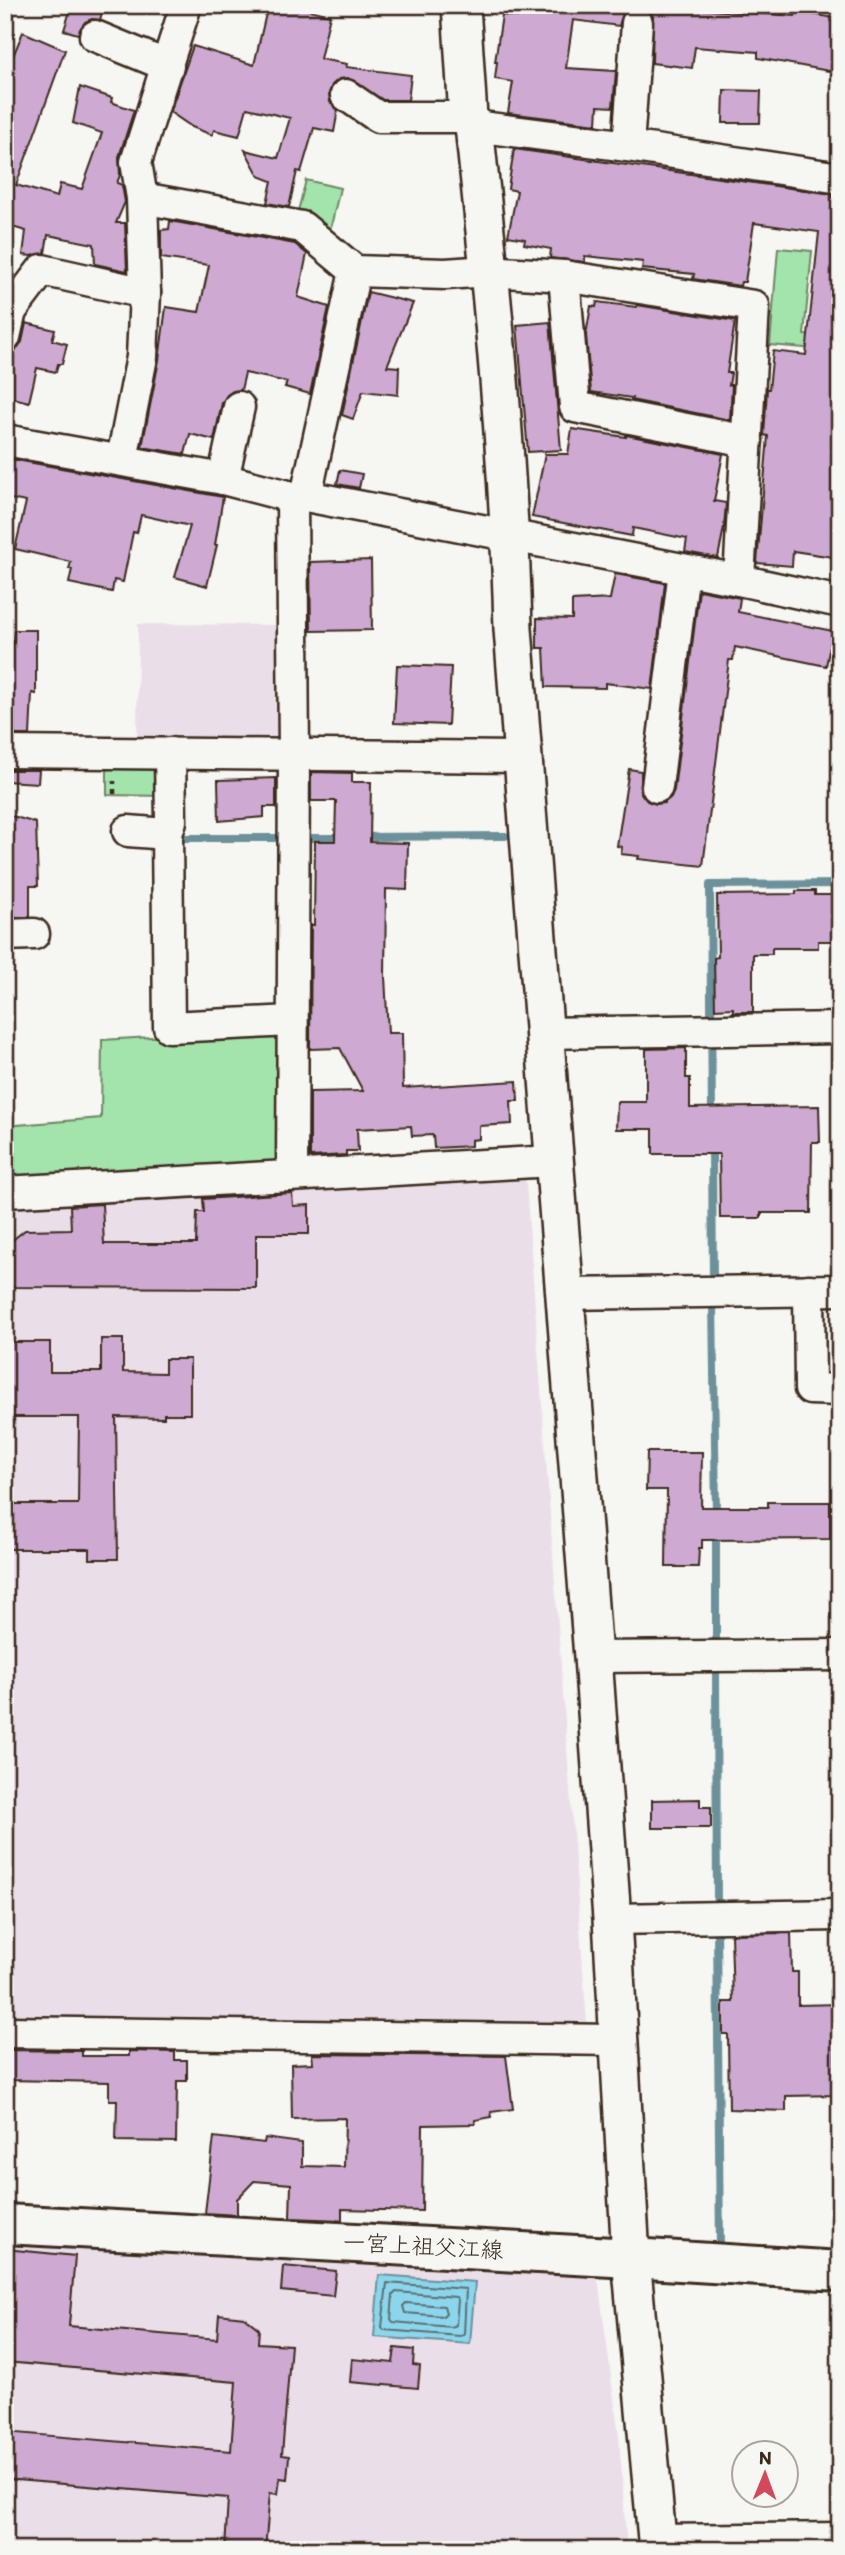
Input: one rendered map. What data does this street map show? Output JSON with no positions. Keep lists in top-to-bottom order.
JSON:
{
  "streets": {
    "main road": ["一宮上祖父江線"]
  },
  "north": "top"
}
